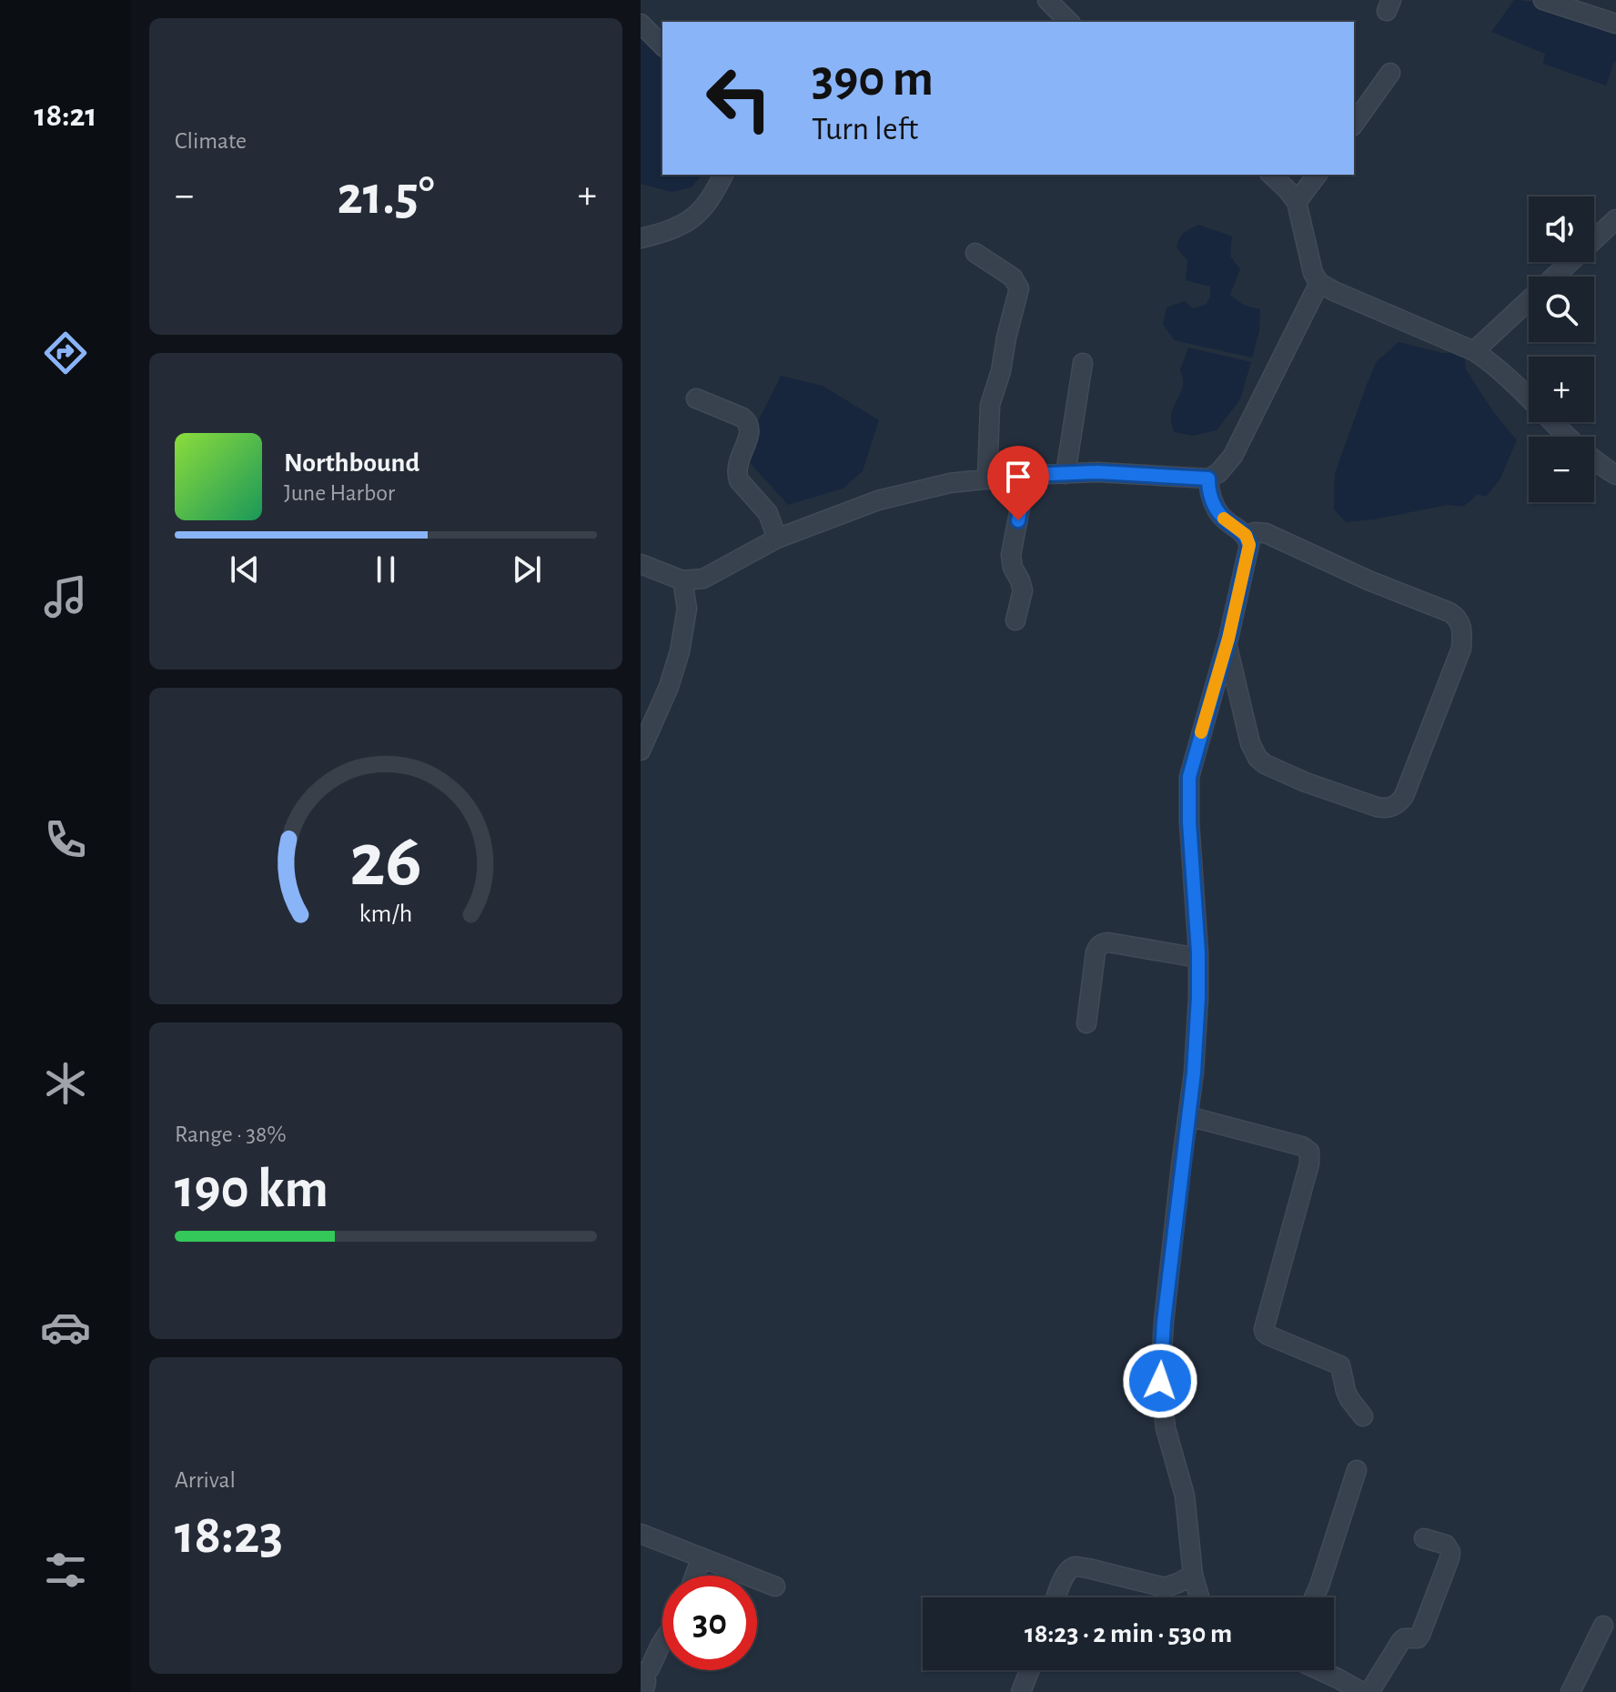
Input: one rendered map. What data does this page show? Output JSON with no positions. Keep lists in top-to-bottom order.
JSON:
{
  "page": {
    "tabs": "18:21",
    "tile": [
      "Climate",
      ["Range · 38%", "190 km"],
      ["Arrival", "18:23"]
    ],
    "turn": ["390 m", "Turn left"],
    "heat": ["−", "21.5°", "+"],
    "map_buttons": ["+", "−"],
    "song": ["Northbound", "June Harbor"],
    "limit": "30",
    "trip": "18:23 · 2 min · 530 m",
    "gauge": ["26", "km/h"]
  }
}
